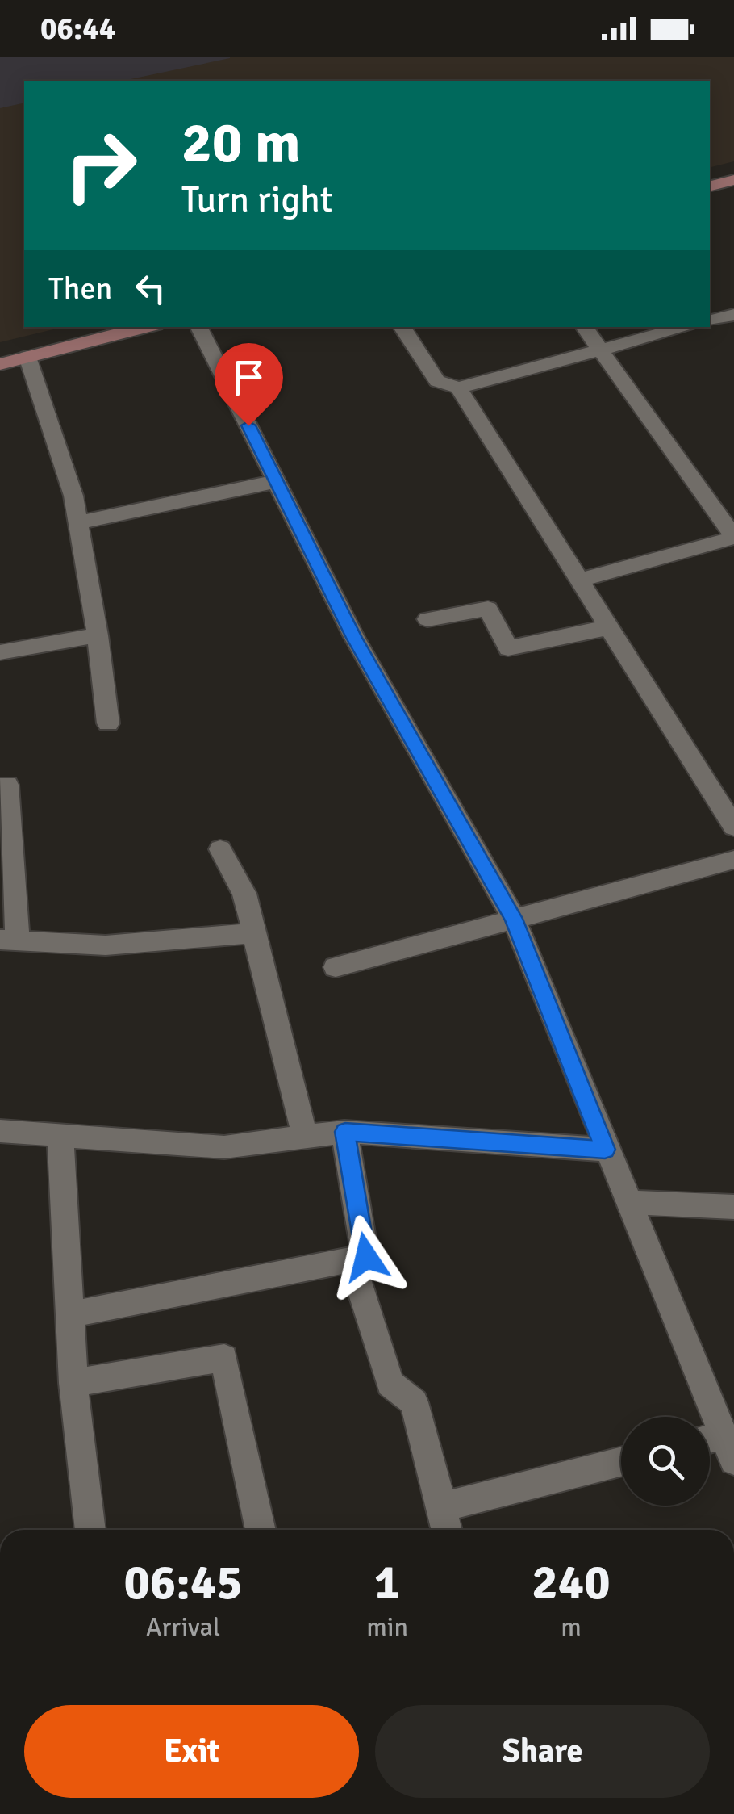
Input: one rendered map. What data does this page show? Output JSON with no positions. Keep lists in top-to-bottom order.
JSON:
{
  "page": {
    "status": "06:44",
    "turn": ["20 m", "Turn right"],
    "then": "Then",
    "eta": [
      "06:45",
      "Arrival",
      "1",
      "min",
      "240",
      "m"
    ],
    "buttons": ["Exit", "Share"]
  }
}
